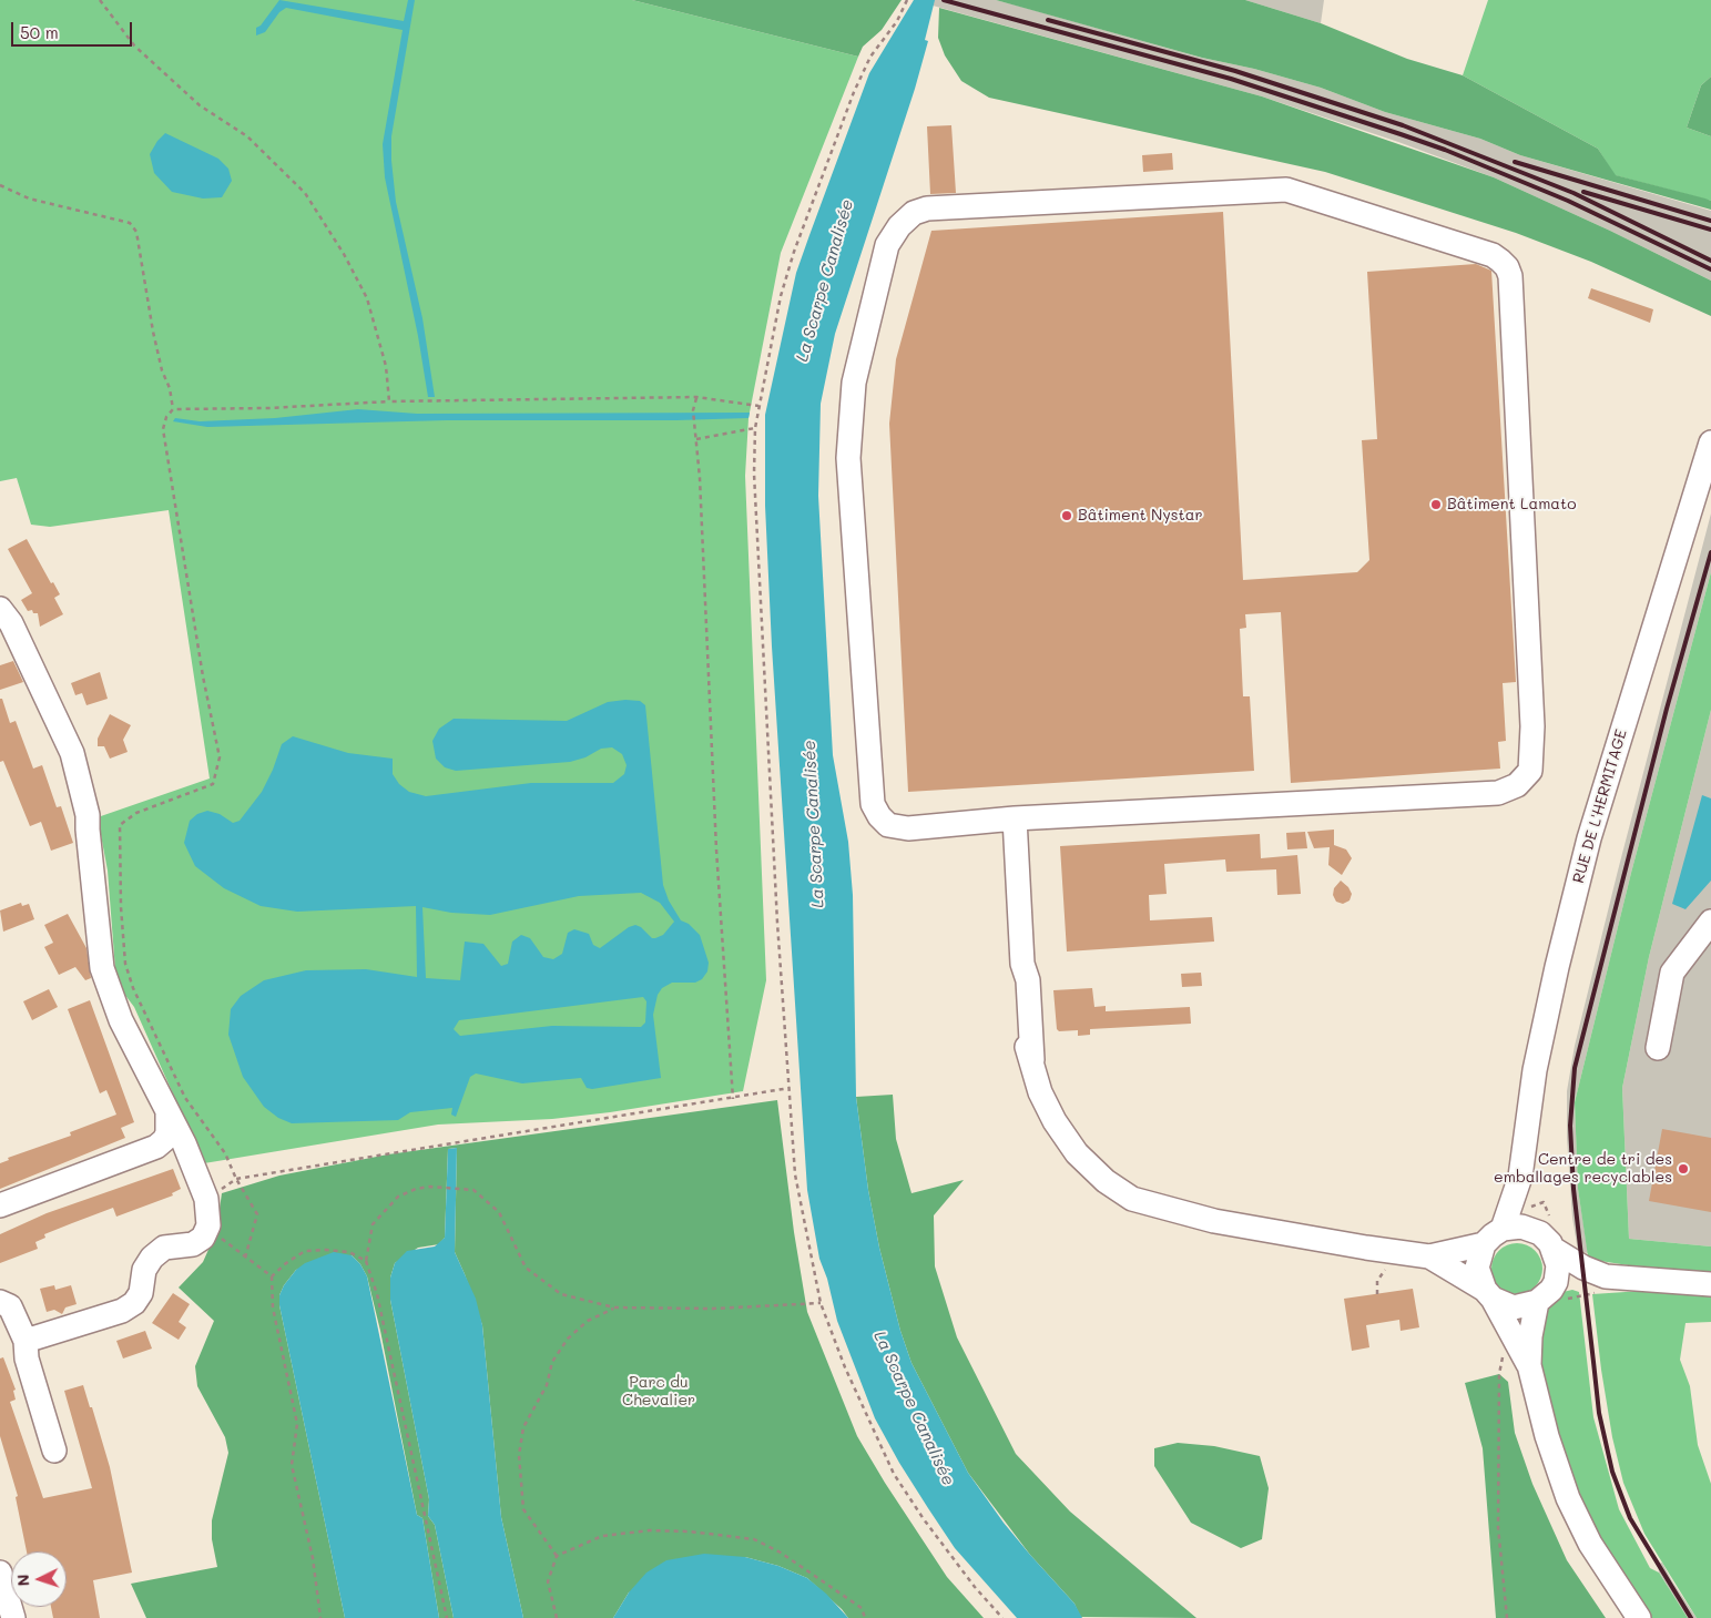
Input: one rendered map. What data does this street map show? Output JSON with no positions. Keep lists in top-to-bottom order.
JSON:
{
  "streets": {
    "street": ["RUE DE L'HERMITAGE"]
  },
  "water": ["La Scarpe Canalisée"],
  "parks": ["Parc du Chevalier"],
  "places": ["Bâtiment Lamato", "Bâtiment Nystar", "Centre de tri des emballages recyclables"],
  "scale_bar": "50 m",
  "north": "left"
}
